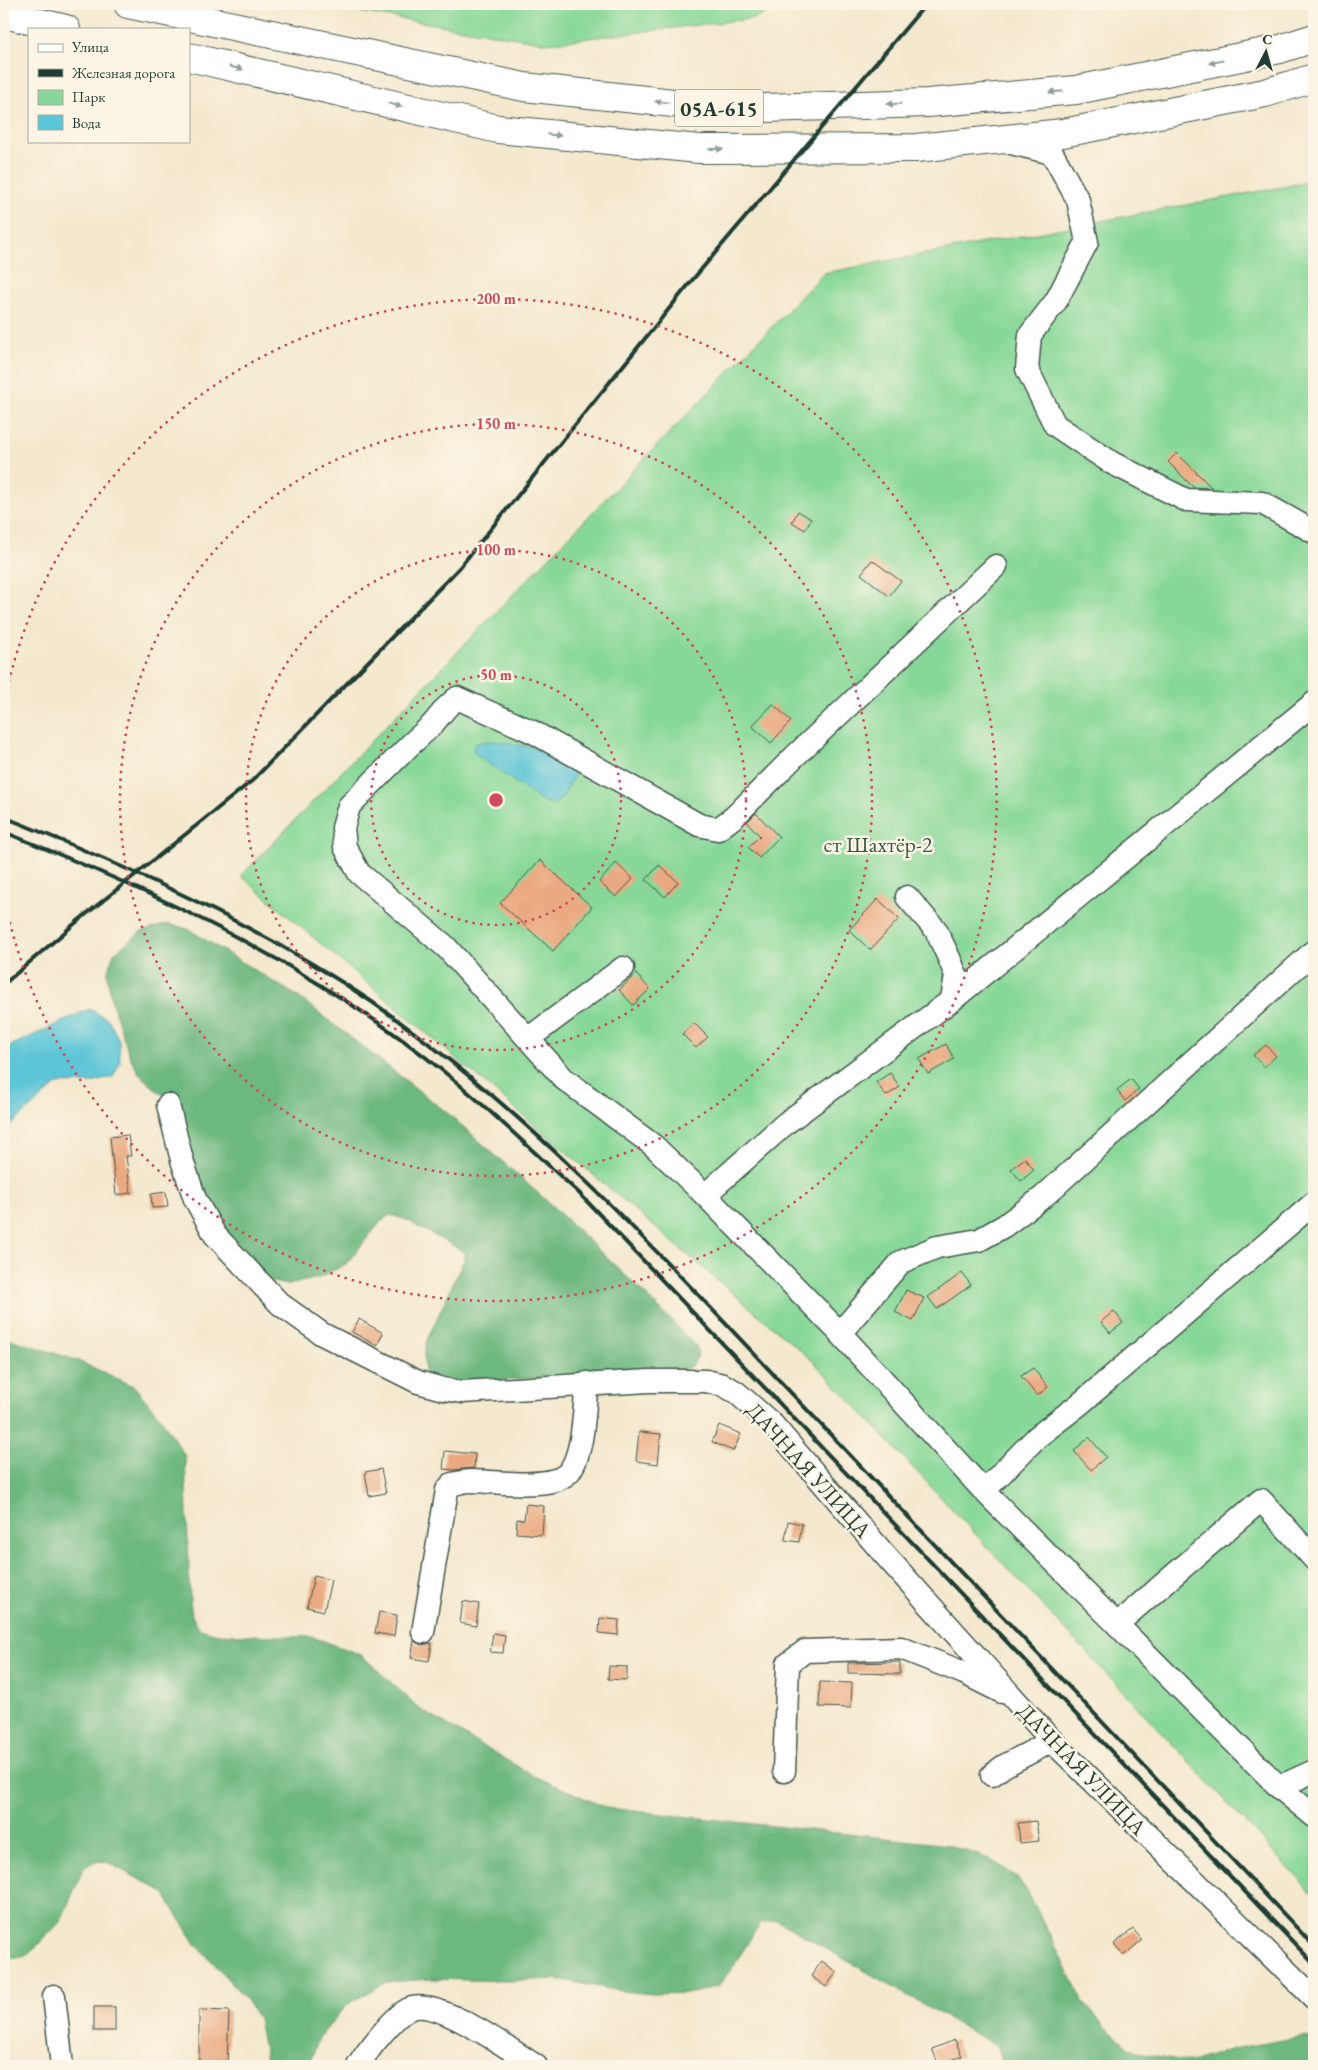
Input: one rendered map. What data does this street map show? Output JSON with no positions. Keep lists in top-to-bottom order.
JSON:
{
  "streets": {
    "highway": ["05А-615"],
    "street": ["ДАЧНАЯ УЛИЦА"]
  },
  "parks": ["ст Шахтёр-2"],
  "legend": [
    "Улица",
    "Железная дорога",
    "Парк",
    "Вода"
  ],
  "north": "top",
  "rings": [
    "200 m",
    "150 m",
    "100 m",
    "50 m"
  ]
}
